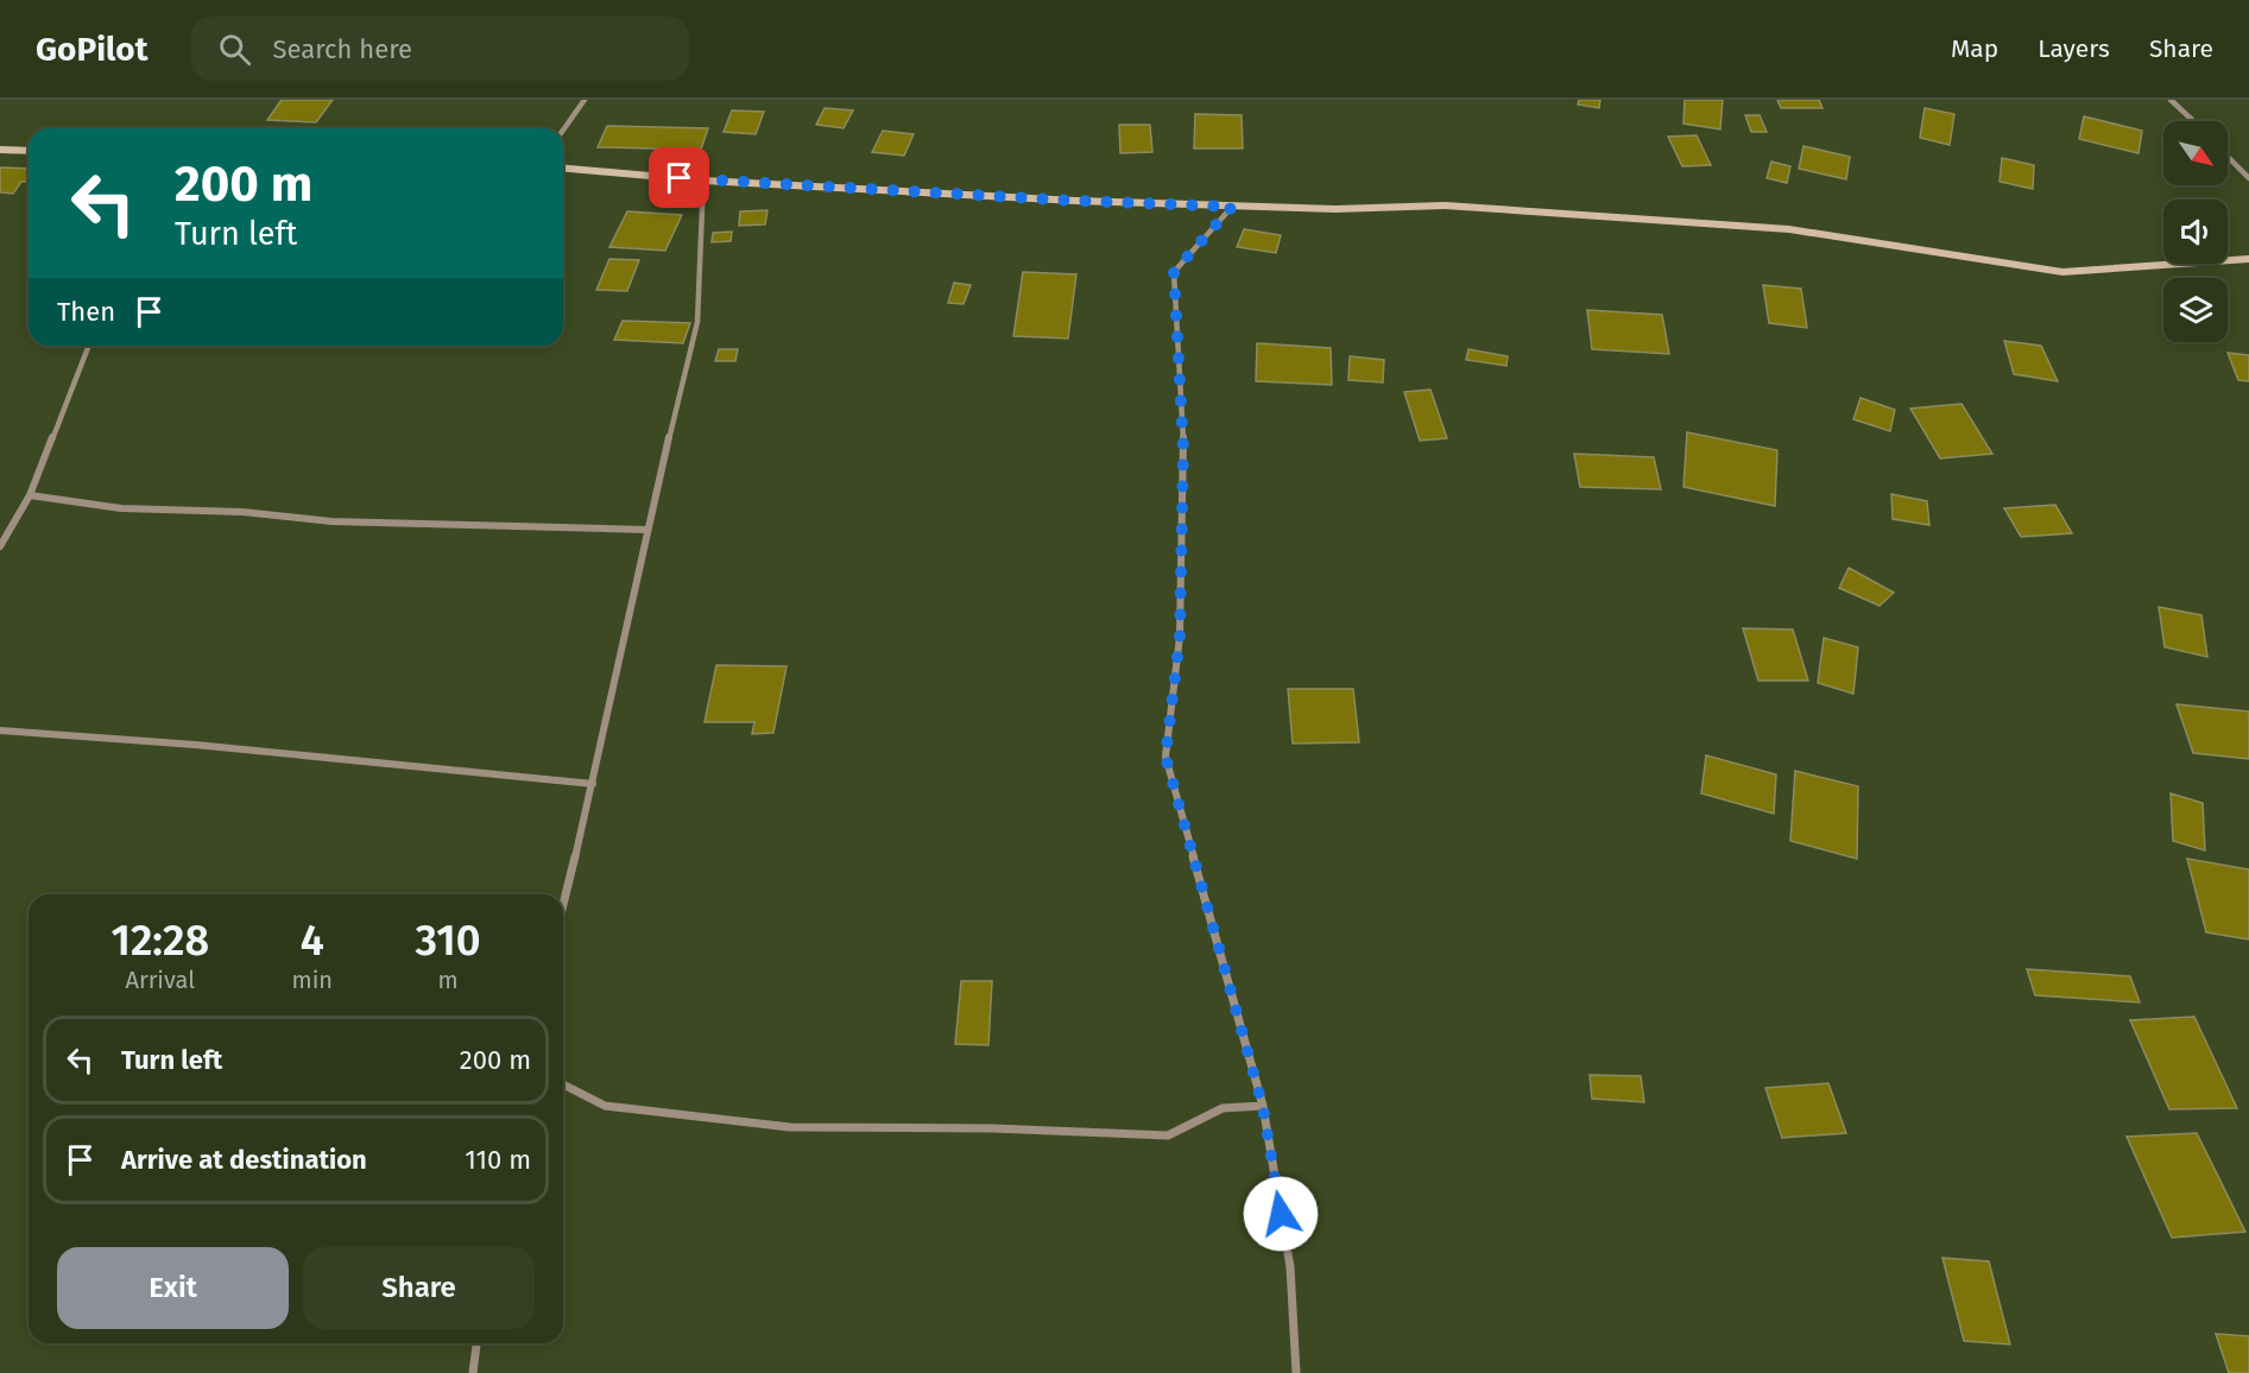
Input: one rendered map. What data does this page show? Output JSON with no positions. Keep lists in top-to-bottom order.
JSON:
{
  "north": "bottom right",
  "page": {
    "header": "GoPilot",
    "search": "Search here",
    "nav": ["Map", "Layers", "Share"],
    "turn": ["200 m", "Turn left"],
    "then": "Then",
    "eta": [
      "12:28",
      "Arrival",
      "4",
      "min",
      "310",
      "m"
    ],
    "list": [
      {
        "name": "Turn left",
        "value": "200 m"
      },
      {
        "name": "Arrive at destination",
        "value": "110 m"
      }
    ],
    "buttons": ["Exit", "Share"]
  }
}
